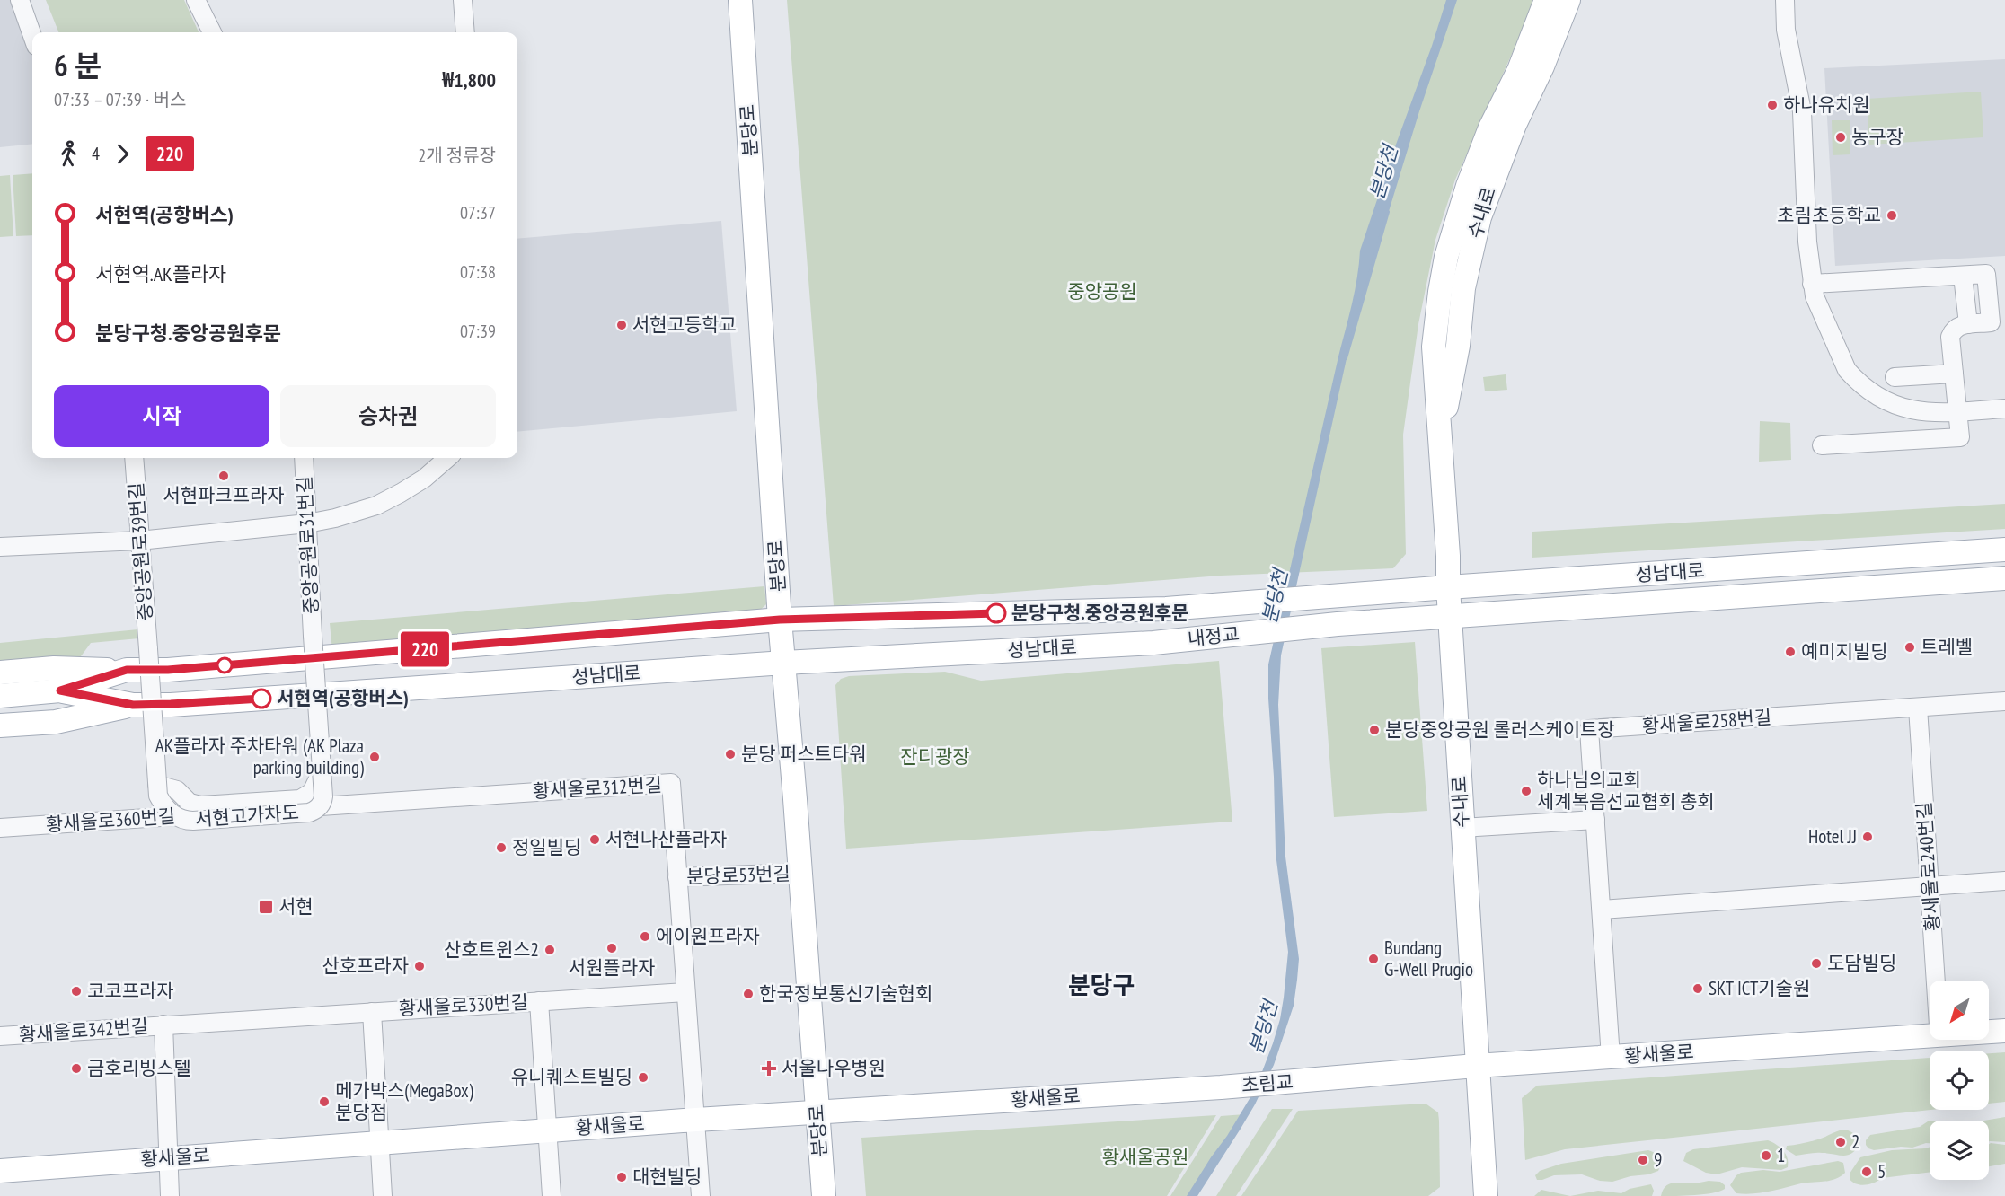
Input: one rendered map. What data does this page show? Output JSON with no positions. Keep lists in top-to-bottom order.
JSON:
{
  "streets": {
    "main road": [
      "분당로",
      "수내로",
      "성남대로",
      "내정교",
      "황새울로",
      "초림교"
    ],
    "street": [
      "중앙공원로31번길",
      "중앙공원로39번길",
      "황새울로258번길",
      "황새울로312번길",
      "서현고가차도",
      "황새울로360번길",
      "황새울로240번길",
      "분당로53번길",
      "황새울로330번길",
      "황새울로342번길"
    ]
  },
  "crossings": [
    ["분당로", "성남대로"],
    ["분당로", "분당로53번길"],
    ["분당로", "황새울로"],
    ["수내로", "성남대로"],
    ["수내로", "황새울로"],
    ["중앙공원로31번길", "서현고가차도"],
    ["중앙공원로39번길", "서현고가차도"],
    ["성남대로", "내정교"],
    ["황새울로258번길", "황새울로240번길"],
    ["황새울로258번길", "황새울로"],
    ["황새울로312번길", "황새울로360번길"],
    ["황새울로312번길", "분당로53번길"],
    ["황새울로312번길", "황새울로330번길"],
    ["황새울로312번길", "황새울로"],
    ["황새울로330번길", "황새울로"],
    ["황새울로342번길", "황새울로"],
    ["황새울로", "초림교"]
  ],
  "districts": ["분당구"],
  "water": ["분당천"],
  "parks": ["중앙공원", "잔디광장", "황새울공원"],
  "places": {
    "other": [
      "하나유치원",
      "농구장",
      "초림초등학교",
      "서현고등학교",
      "서현파크프라자",
      "분당구청.중앙공원후문",
      "트레벨",
      "예미지빌딩",
      "서현역(공항버스)",
      "분당중앙공원 롤러스케이트장",
      "분당 퍼스트타워",
      "AK플라자 주차타워 (AK Plaza parking building)",
      "하나님의교회 세계복음선교협회 총회",
      "Hotel JJ",
      "서현나산플라자",
      "정일빌딩",
      "에이원프라자",
      "서원플라자",
      "산호트윈스2",
      "Bundang G-Well Prugio",
      "도담빌딩",
      "산호프라자",
      "SKT ICT기술원",
      "코코프라자",
      "한국정보통신기술협회",
      "금호리빙스텔",
      "유니퀘스트빌딩",
      "메가박스(MegaBox) 분당점",
      "2",
      "1",
      "9",
      "5",
      "대현빌딩"
    ],
    "transit": ["서현"],
    "health": ["서울나우병원"]
  },
  "lines": ["bus line 220"],
  "north": "bottom left",
  "page": {
    "on_map": "220",
    "heading": ["6 분", "07:33 – 07:39 · 버스", "₩1,800"],
    "legs": ["4", "220", "2개 정류장"],
    "list": [
      {
        "name": "서현역(공항버스)",
        "value": "07:37"
      },
      {
        "name": "서현역.AK플라자",
        "value": "07:38"
      },
      {
        "name": "분당구청.중앙공원후문",
        "value": "07:39"
      }
    ],
    "buttons": ["시작", "승차권"]
  }
}
